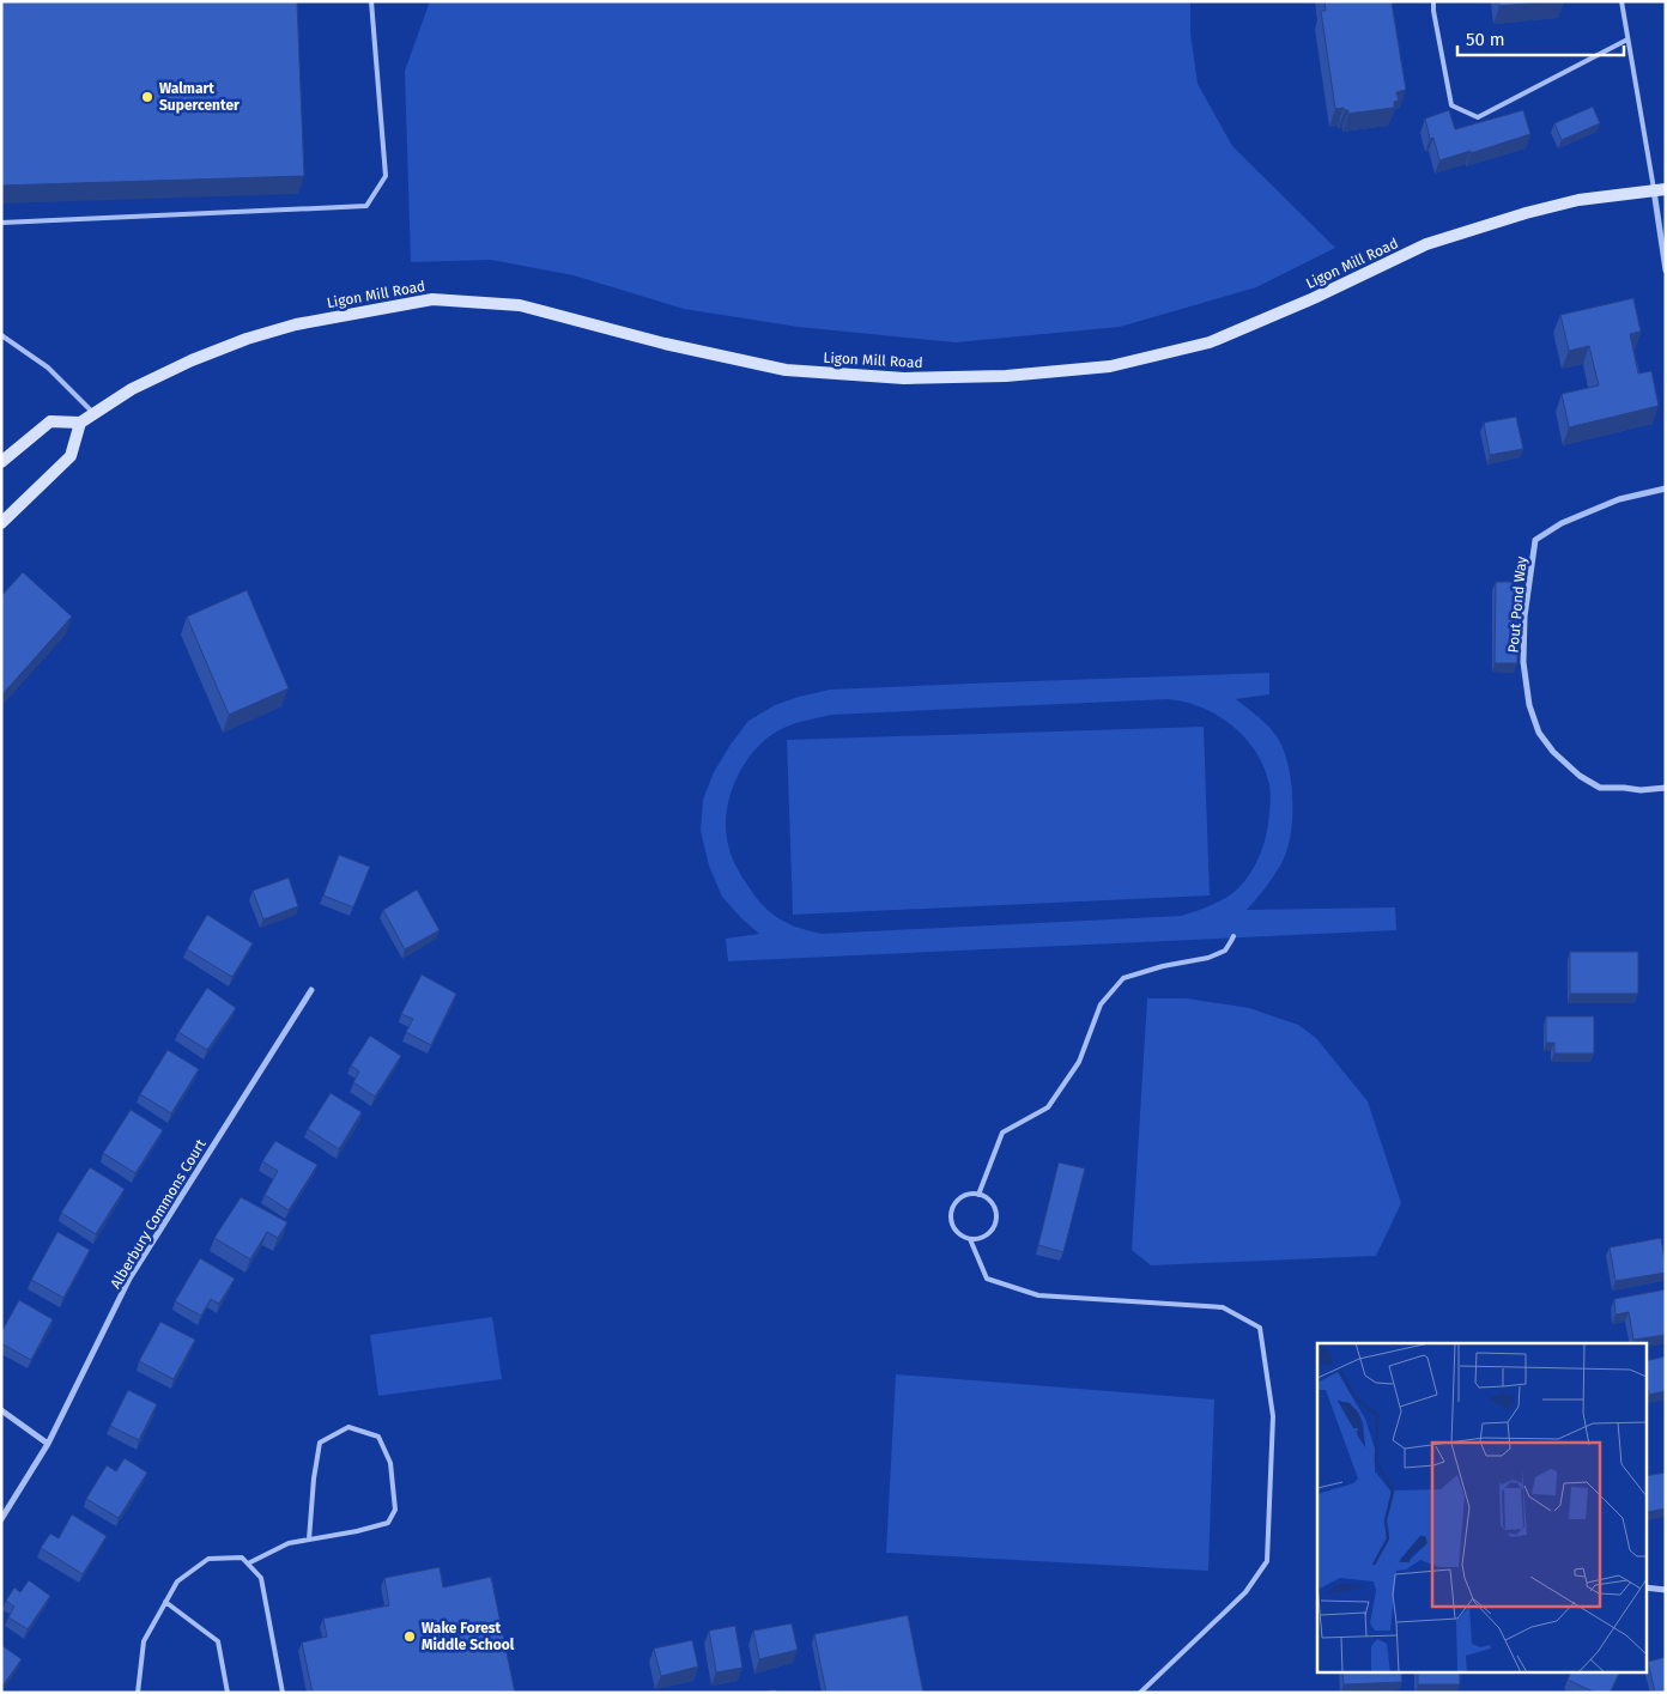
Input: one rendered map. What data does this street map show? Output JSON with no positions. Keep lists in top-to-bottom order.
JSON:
{
  "streets": {
    "main road": ["Ligon Mill Road"],
    "street": ["Pout Pond Way", "Alberbury Commons Court"]
  },
  "places": ["Walmart Supercenter", "Wake Forest Middle School"],
  "scale_bar": "50 m"
}
